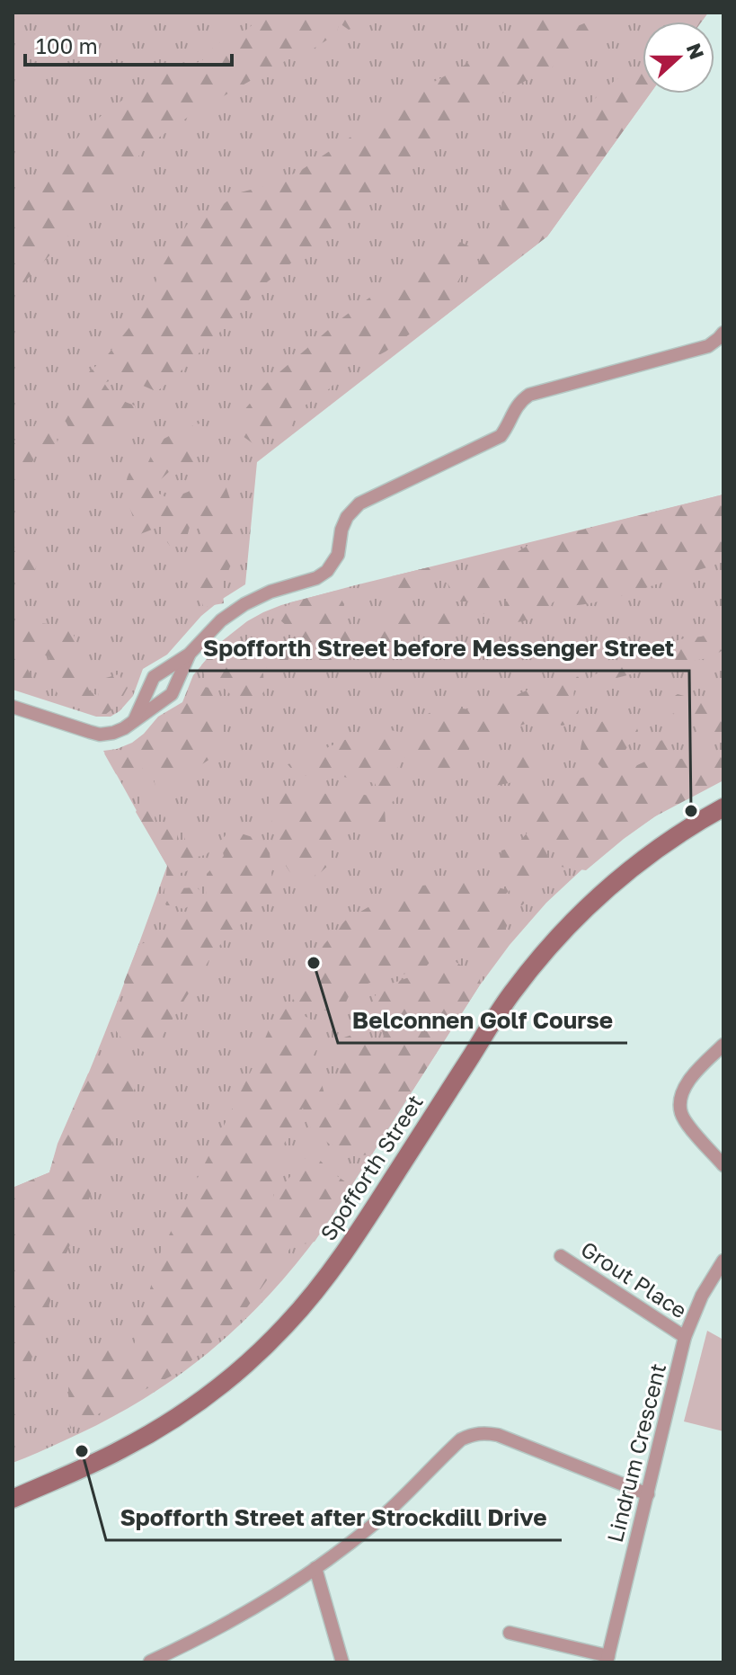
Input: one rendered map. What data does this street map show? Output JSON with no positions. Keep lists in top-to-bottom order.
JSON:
{
  "streets": {
    "main road": ["Spofforth Street"],
    "street": ["Grout Place", "Lindrum Crescent"]
  },
  "crossings": [
    ["Grout Place", "Lindrum Crescent"]
  ],
  "places": ["Spofforth Street before Messenger Street", "Belconnen Golf Course", "Spofforth Street after Strockdill Drive"],
  "scale_bar": "100 m",
  "north": "right"
}
